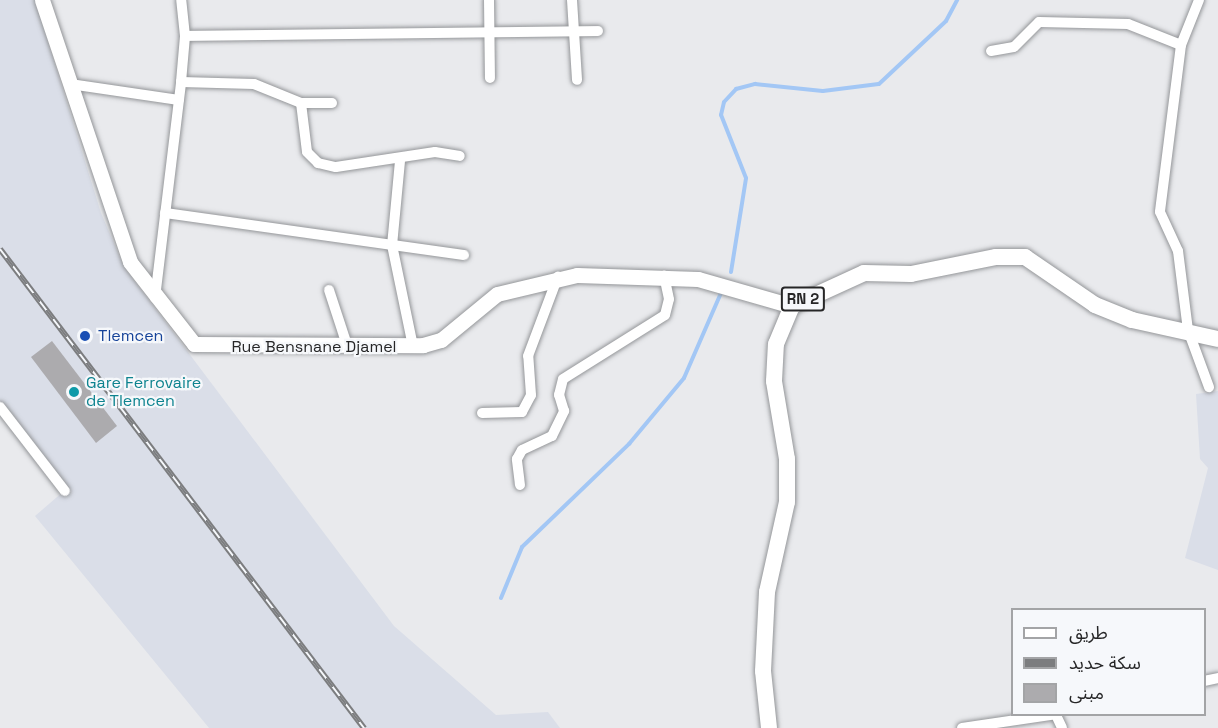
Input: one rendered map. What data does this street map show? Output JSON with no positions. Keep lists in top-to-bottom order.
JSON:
{
  "streets": {
    "main road": ["RN 2", "Rue Bensnane Djamel"]
  },
  "crossings": [
    ["RN 2", "Rue Bensnane Djamel"]
  ],
  "places": ["Tlemcen", "Gare Ferrovaire de Tlemcen"],
  "legend": ["طريق", "سكة حديد", "مبنى"]
}
